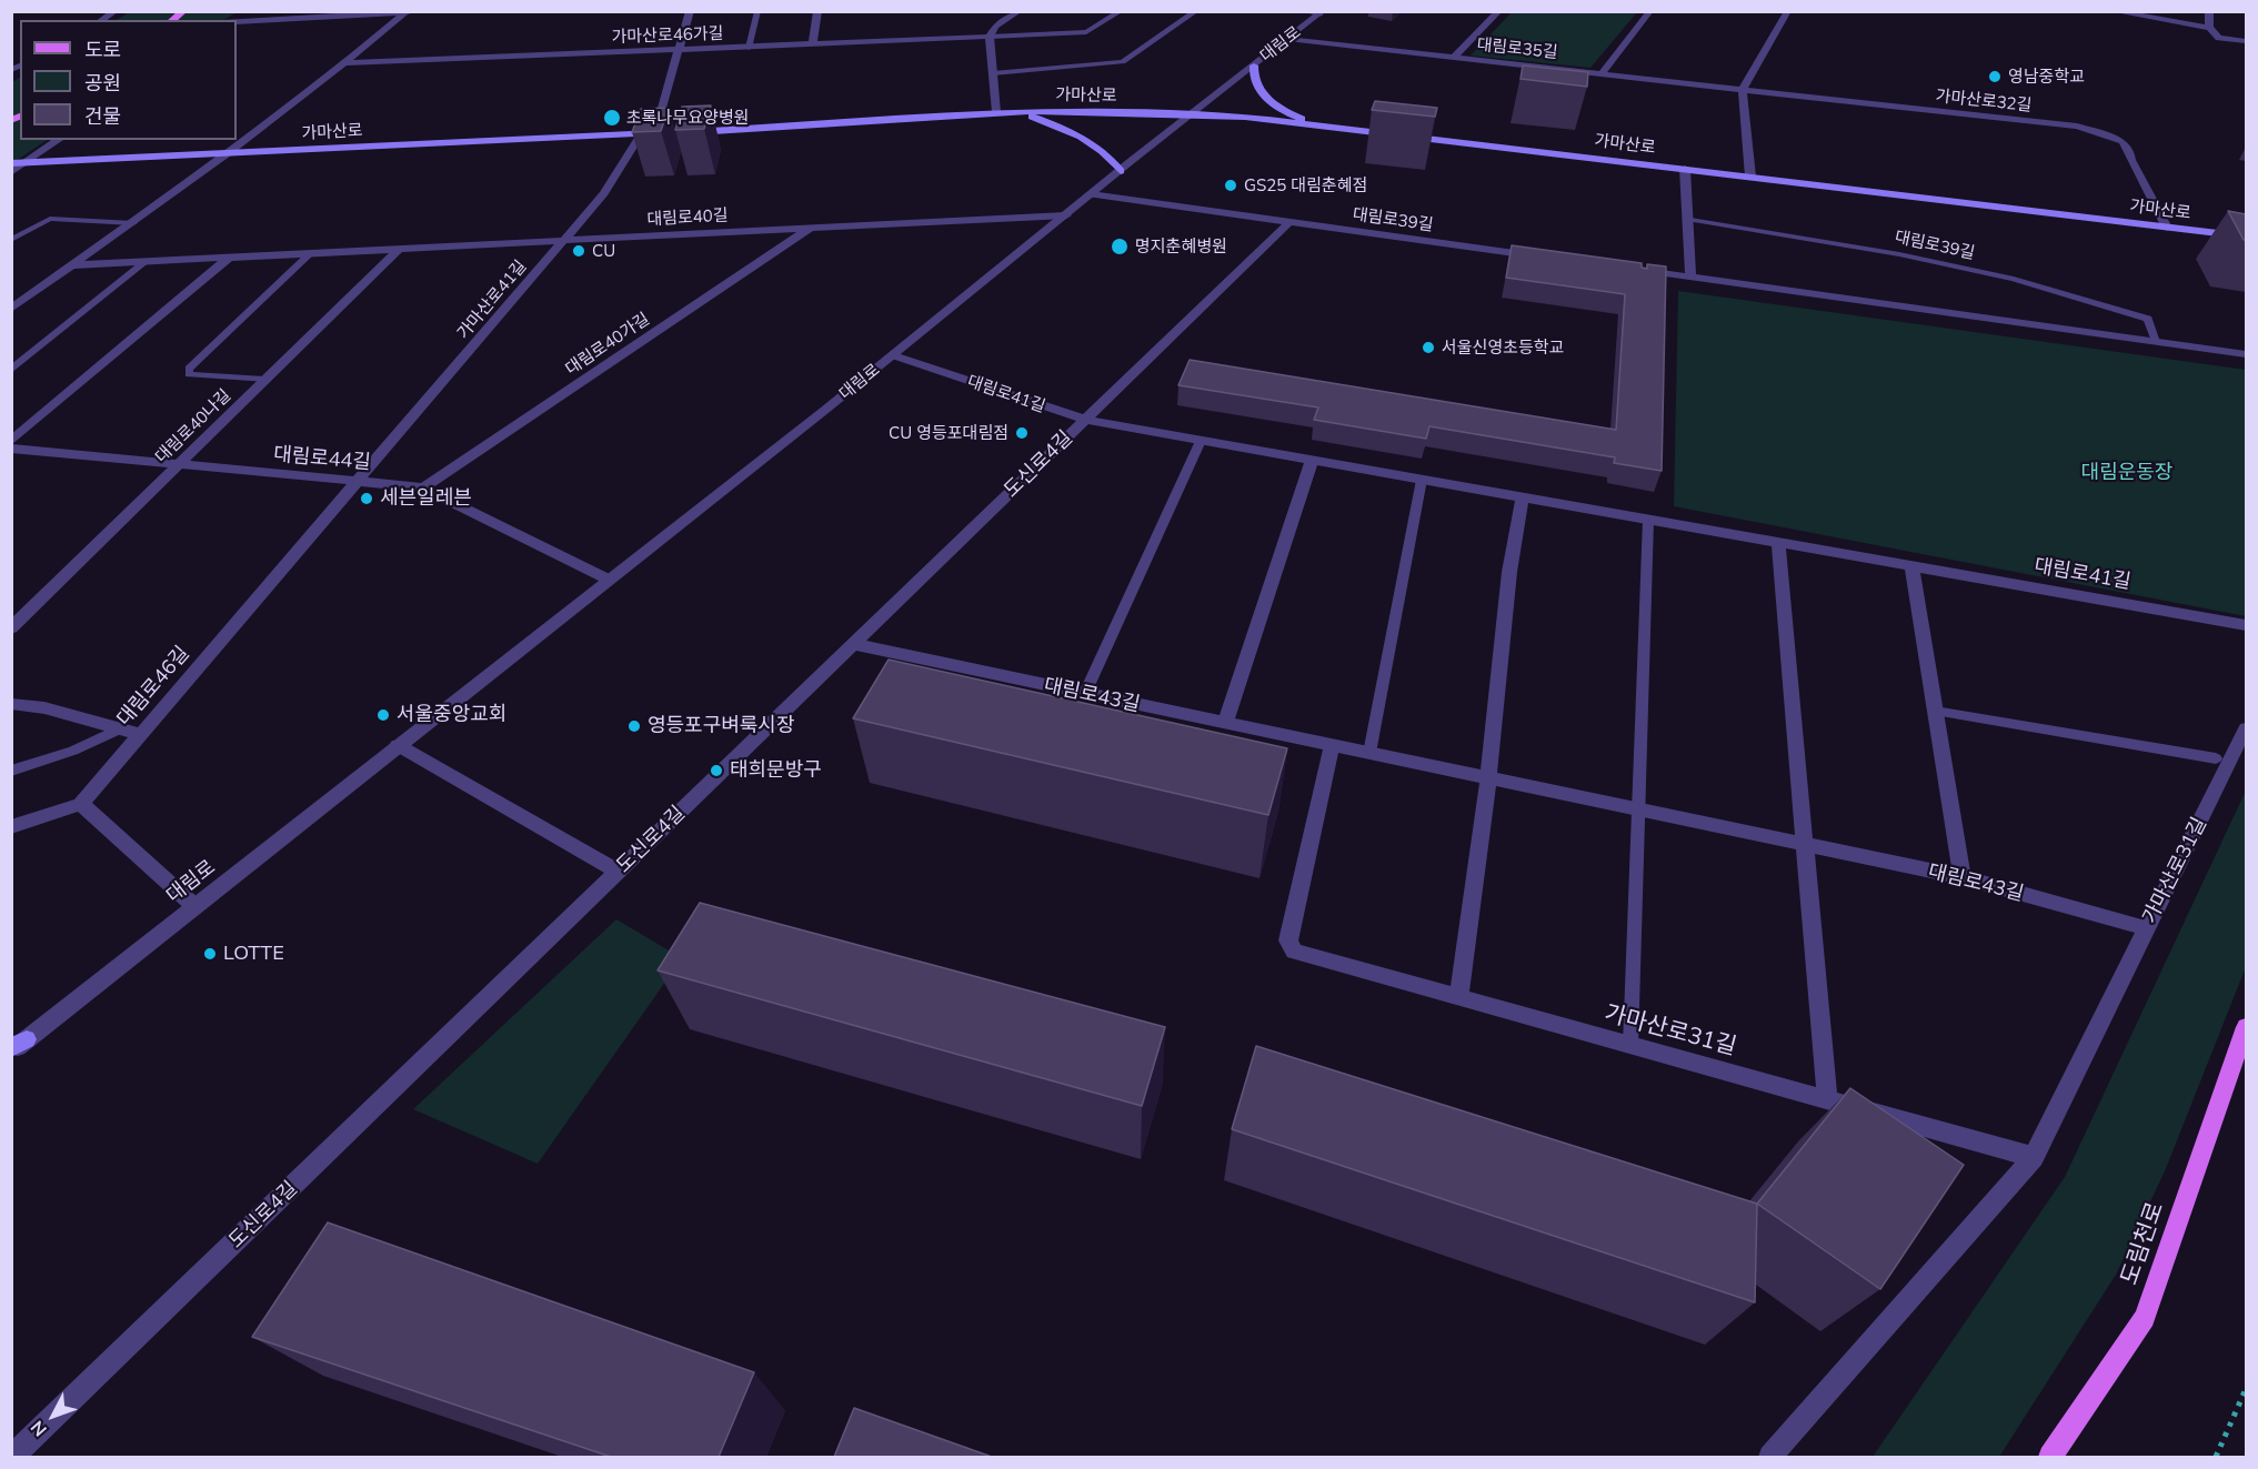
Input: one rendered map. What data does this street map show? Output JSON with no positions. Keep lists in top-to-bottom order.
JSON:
{
  "streets": {
    "main road": ["가마산로", "도림천로"],
    "street": [
      "가마산로46가길",
      "대림로",
      "대림로35길",
      "가마산로32길",
      "대림로40길",
      "대림로39길",
      "가마산로41길",
      "대림로40가길",
      "대림로41길",
      "대림로40나길",
      "대림로44길",
      "도신로4길",
      "대림로46길",
      "대림로43길",
      "가마산로31길"
    ]
  },
  "crossings": [
    ["대림로", "대림로35길"],
    ["대림로", "가마산로"],
    ["대림로", "대림로40길"],
    ["대림로", "대림로39길"],
    ["대림로", "대림로41길"],
    ["대림로", "대림로44길"],
    ["대림로35길", "가마산로32길"],
    ["가마산로", "가마산로32길"],
    ["가마산로", "가마산로41길"],
    ["대림로40길", "가마산로41길"],
    ["대림로40길", "대림로40가길"],
    ["대림로40길", "대림로40나길"],
    ["대림로39길", "도신로4길"],
    ["가마산로41길", "대림로44길"],
    ["가마산로41길", "대림로46길"],
    ["대림로40가길", "대림로44길"],
    ["대림로41길", "도신로4길"],
    ["대림로40나길", "대림로44길"],
    ["대림로44길", "대림로46길"],
    ["도신로4길", "대림로43길"],
    ["대림로43길", "가마산로31길"]
  ],
  "parks": ["대림운동장"],
  "places": [
    "영남중학교",
    "초록나무요양병원",
    "GS25 대림춘혜점",
    "명지춘혜병원",
    "CU",
    "서울신영초등학교",
    "CU 영등포대림점",
    "세븐일레븐",
    "서울중앙교회",
    "영등포구벼룩시장",
    "태희문방구",
    "LOTTE"
  ],
  "legend": ["도로", "공원", "건물"],
  "north": "bottom left"
}
